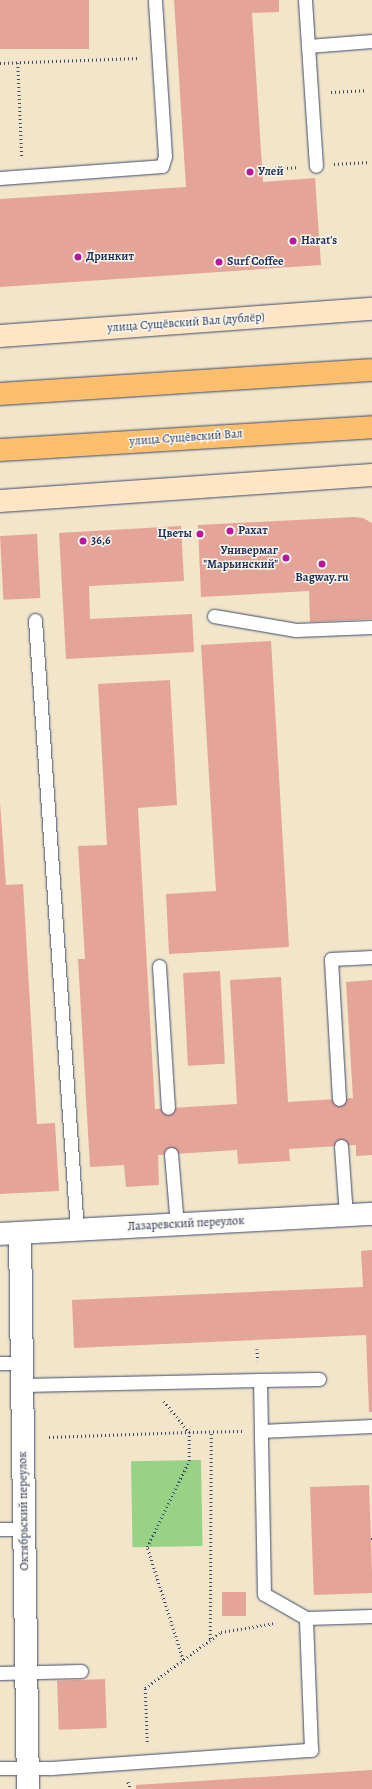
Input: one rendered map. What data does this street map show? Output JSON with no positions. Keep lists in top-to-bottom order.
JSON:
{
  "streets": {
    "main road": ["улица Сущёвский Вал (дублёр)", "улица Сущёвский Вал"],
    "street": ["Лазаревский переулок", "Октябрьский переулок"]
  },
  "crossings": [
    ["Лазаревский переулок", "Октябрьский переулок"]
  ],
  "places": [
    "Улей",
    "Harat's",
    "Дринкит",
    "Surf Coffee",
    "Рахат",
    "Цветы",
    "36,6",
    "Универмаг \"Марьинский\"",
    "Bagway.ru"
  ]
}
